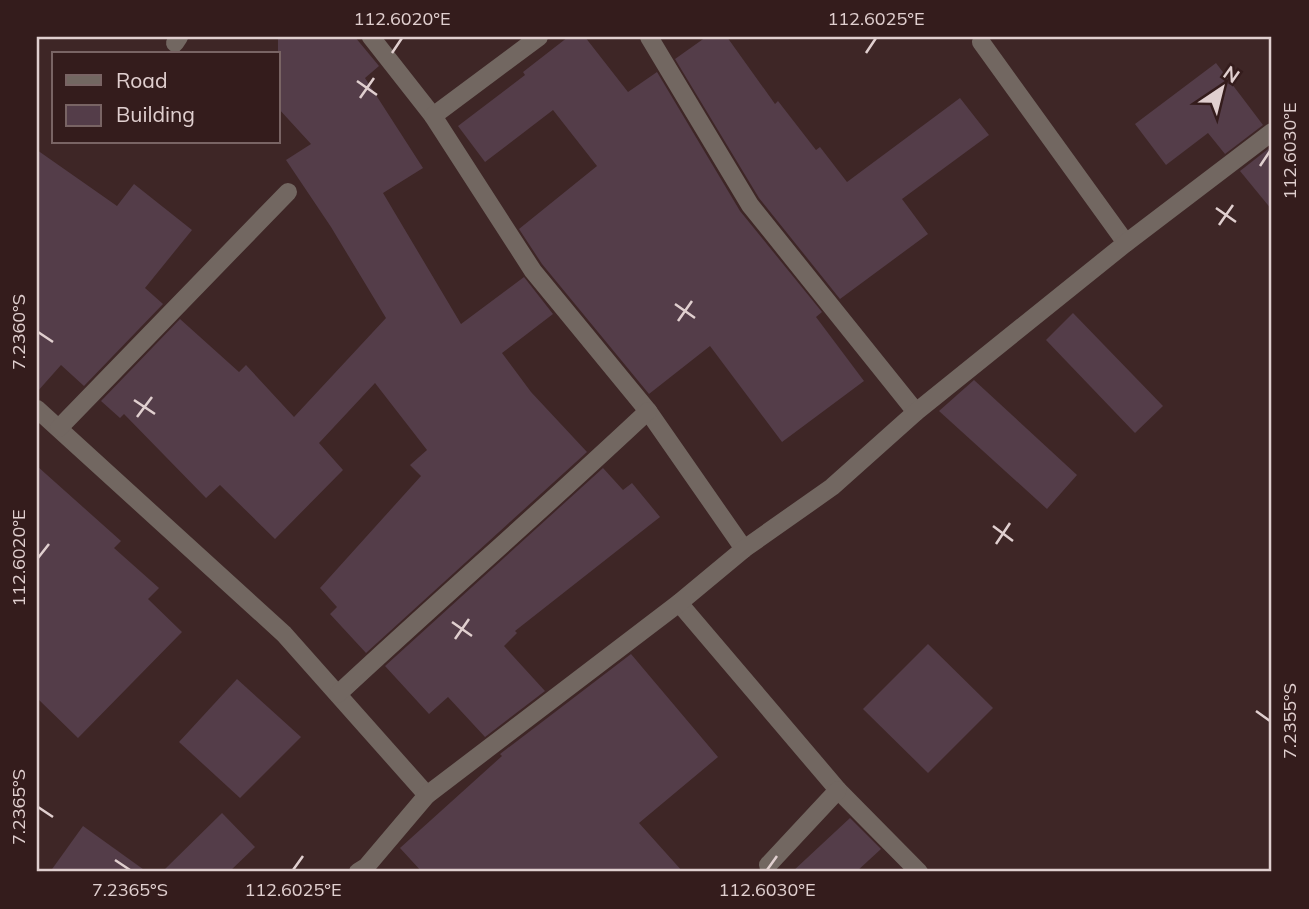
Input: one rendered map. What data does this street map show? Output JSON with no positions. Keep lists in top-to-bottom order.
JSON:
{
  "legend": ["Road", "Building"],
  "north": "top right",
  "coordinates": [
    "112.6020°E",
    "112.6025°E",
    "112.6030°E",
    "7.2360°S",
    "7.2355°S",
    "7.2365°S"
  ]
}
